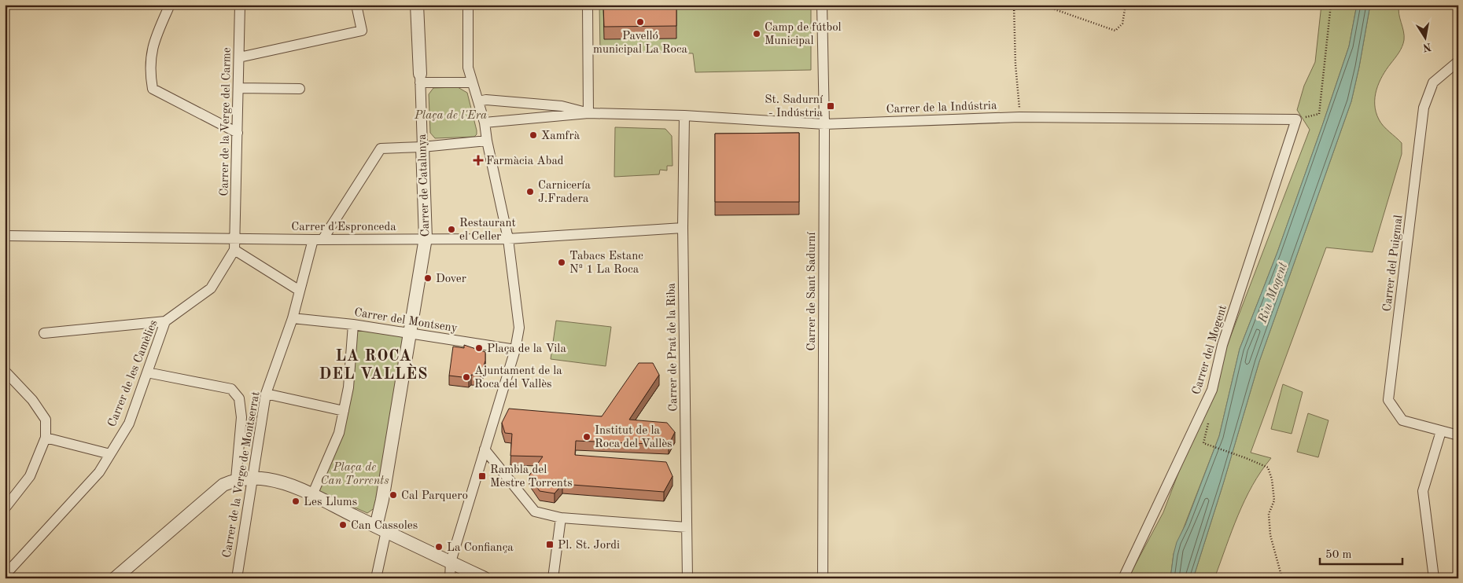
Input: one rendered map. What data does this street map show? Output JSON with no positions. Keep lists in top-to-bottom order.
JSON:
{
  "streets": {
    "street": [
      "Carrer de la Indústria",
      "Carrer de la Verge del Carme",
      "Carrer de Catalunya",
      "Carrer d'Espronceda",
      "Carrer del Puigmal",
      "Carrer de Sant Sadurní",
      "Carrer del Montseny",
      "Carrer de Prat de la Riba",
      "Carrer del Mogent",
      "Carrer de les Camèlies",
      "Carrer de la Verge de Montserrat"
    ]
  },
  "crossings": [
    ["Carrer de la Indústria", "Carrer de Sant Sadurní"],
    ["Carrer de la Indústria", "Carrer de Prat de la Riba"],
    ["Carrer de la Indústria", "Carrer del Mogent"],
    ["Carrer de la Verge del Carme", "Carrer d'Espronceda"],
    ["Carrer de la Verge del Carme", "Carrer de les Camèlies"],
    ["Carrer de Catalunya", "Carrer d'Espronceda"],
    ["Carrer de Catalunya", "Carrer del Montseny"],
    ["Carrer de Catalunya", "Carrer de la Verge de Montserrat"],
    ["Carrer d'Espronceda", "Carrer de Prat de la Riba"],
    ["Carrer d'Espronceda", "Carrer de les Camèlies"],
    ["Carrer d'Espronceda", "Carrer de la Verge de Montserrat"],
    ["Carrer del Montseny", "Carrer de la Verge de Montserrat"]
  ],
  "districts": ["LA ROCA DEL VALLÈS"],
  "water": ["Riu Mogent"],
  "parks": ["Plaça de l'Era", "Plaça de Can Torrents"],
  "places": {
    "other": [
      "Pavelló municipal La Roca",
      "Camp de fútbol Municipal",
      "Xamfrà",
      "Carnicería J.Fradera",
      "Restaurant el Celler",
      "Tabacs Estanc Nº 1 La Roca",
      "Dover",
      "Plaça de la Vila",
      "Ajuntament de la Roca del Vallès",
      "Institut de la Roca del Vallès",
      "Cal Parquero",
      "Les Llums",
      "Can Cassoles",
      "La Confiança"
    ],
    "transit": ["St. Sadurní - Indústria", "Rambla del Mestre Torrents", "Pl. St. Jordi"],
    "health": ["Farmàcia Abad"]
  },
  "scale_bar": "50 m",
  "north": "bottom"
}
